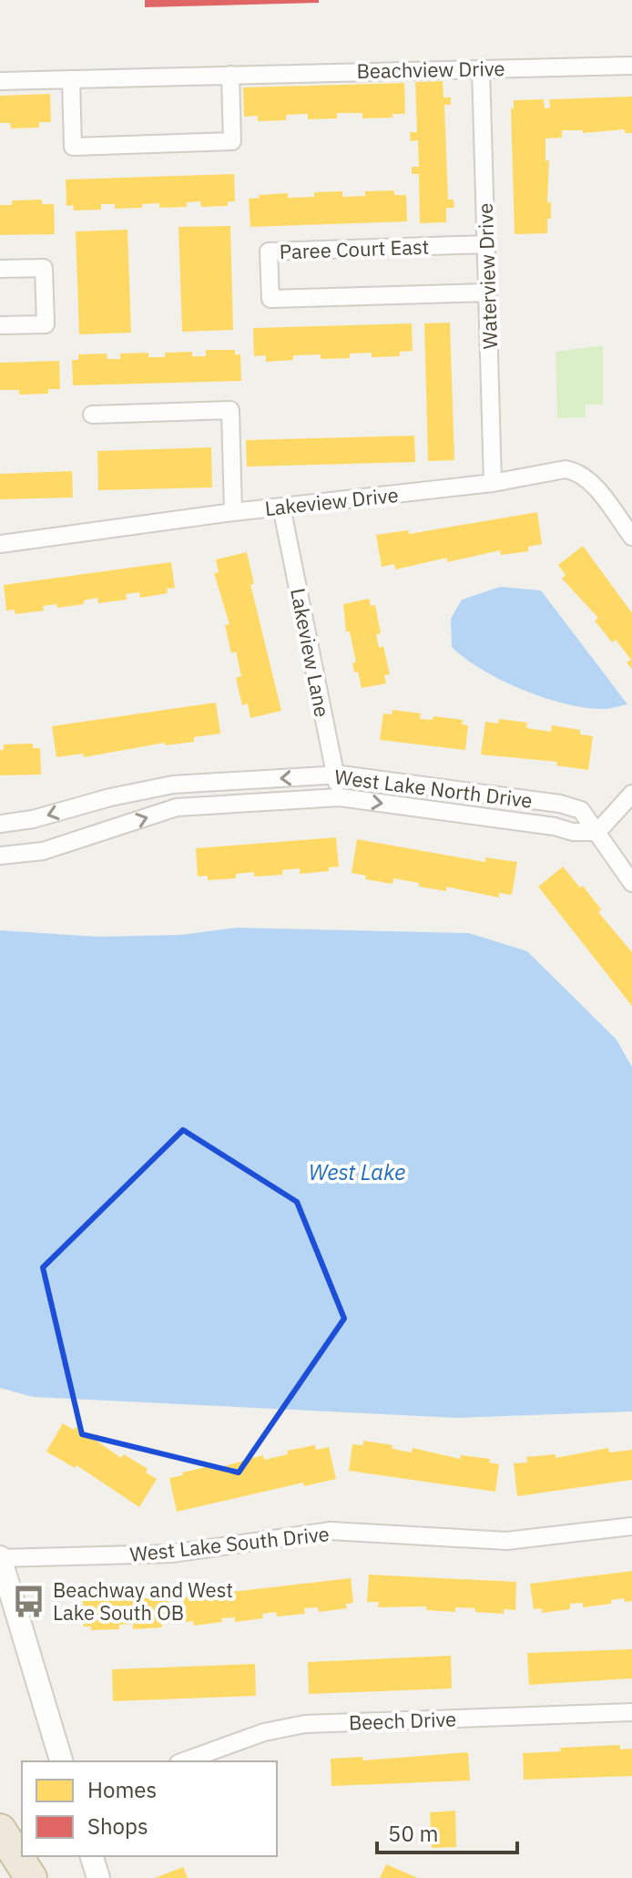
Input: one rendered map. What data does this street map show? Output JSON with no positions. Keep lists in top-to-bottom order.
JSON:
{
  "streets": {
    "street": [
      "Beachview Drive",
      "Paree Court East",
      "Waterview Drive",
      "Lakeview Drive",
      "Lakeview Lane",
      "West Lake North Drive",
      "West Lake South Drive",
      "Beech Drive"
    ]
  },
  "crossings": [
    ["Beachview Drive", "Waterview Drive"],
    ["Paree Court East", "Waterview Drive"],
    ["Waterview Drive", "Lakeview Drive"],
    ["Lakeview Drive", "Lakeview Lane"],
    ["Lakeview Lane", "West Lake North Drive"]
  ],
  "water": ["West Lake"],
  "places": {
    "bus stop": ["Beachway and West Lake South OB"]
  },
  "legend": ["Homes", "Shops"],
  "scale_bar": "50 m"
}
